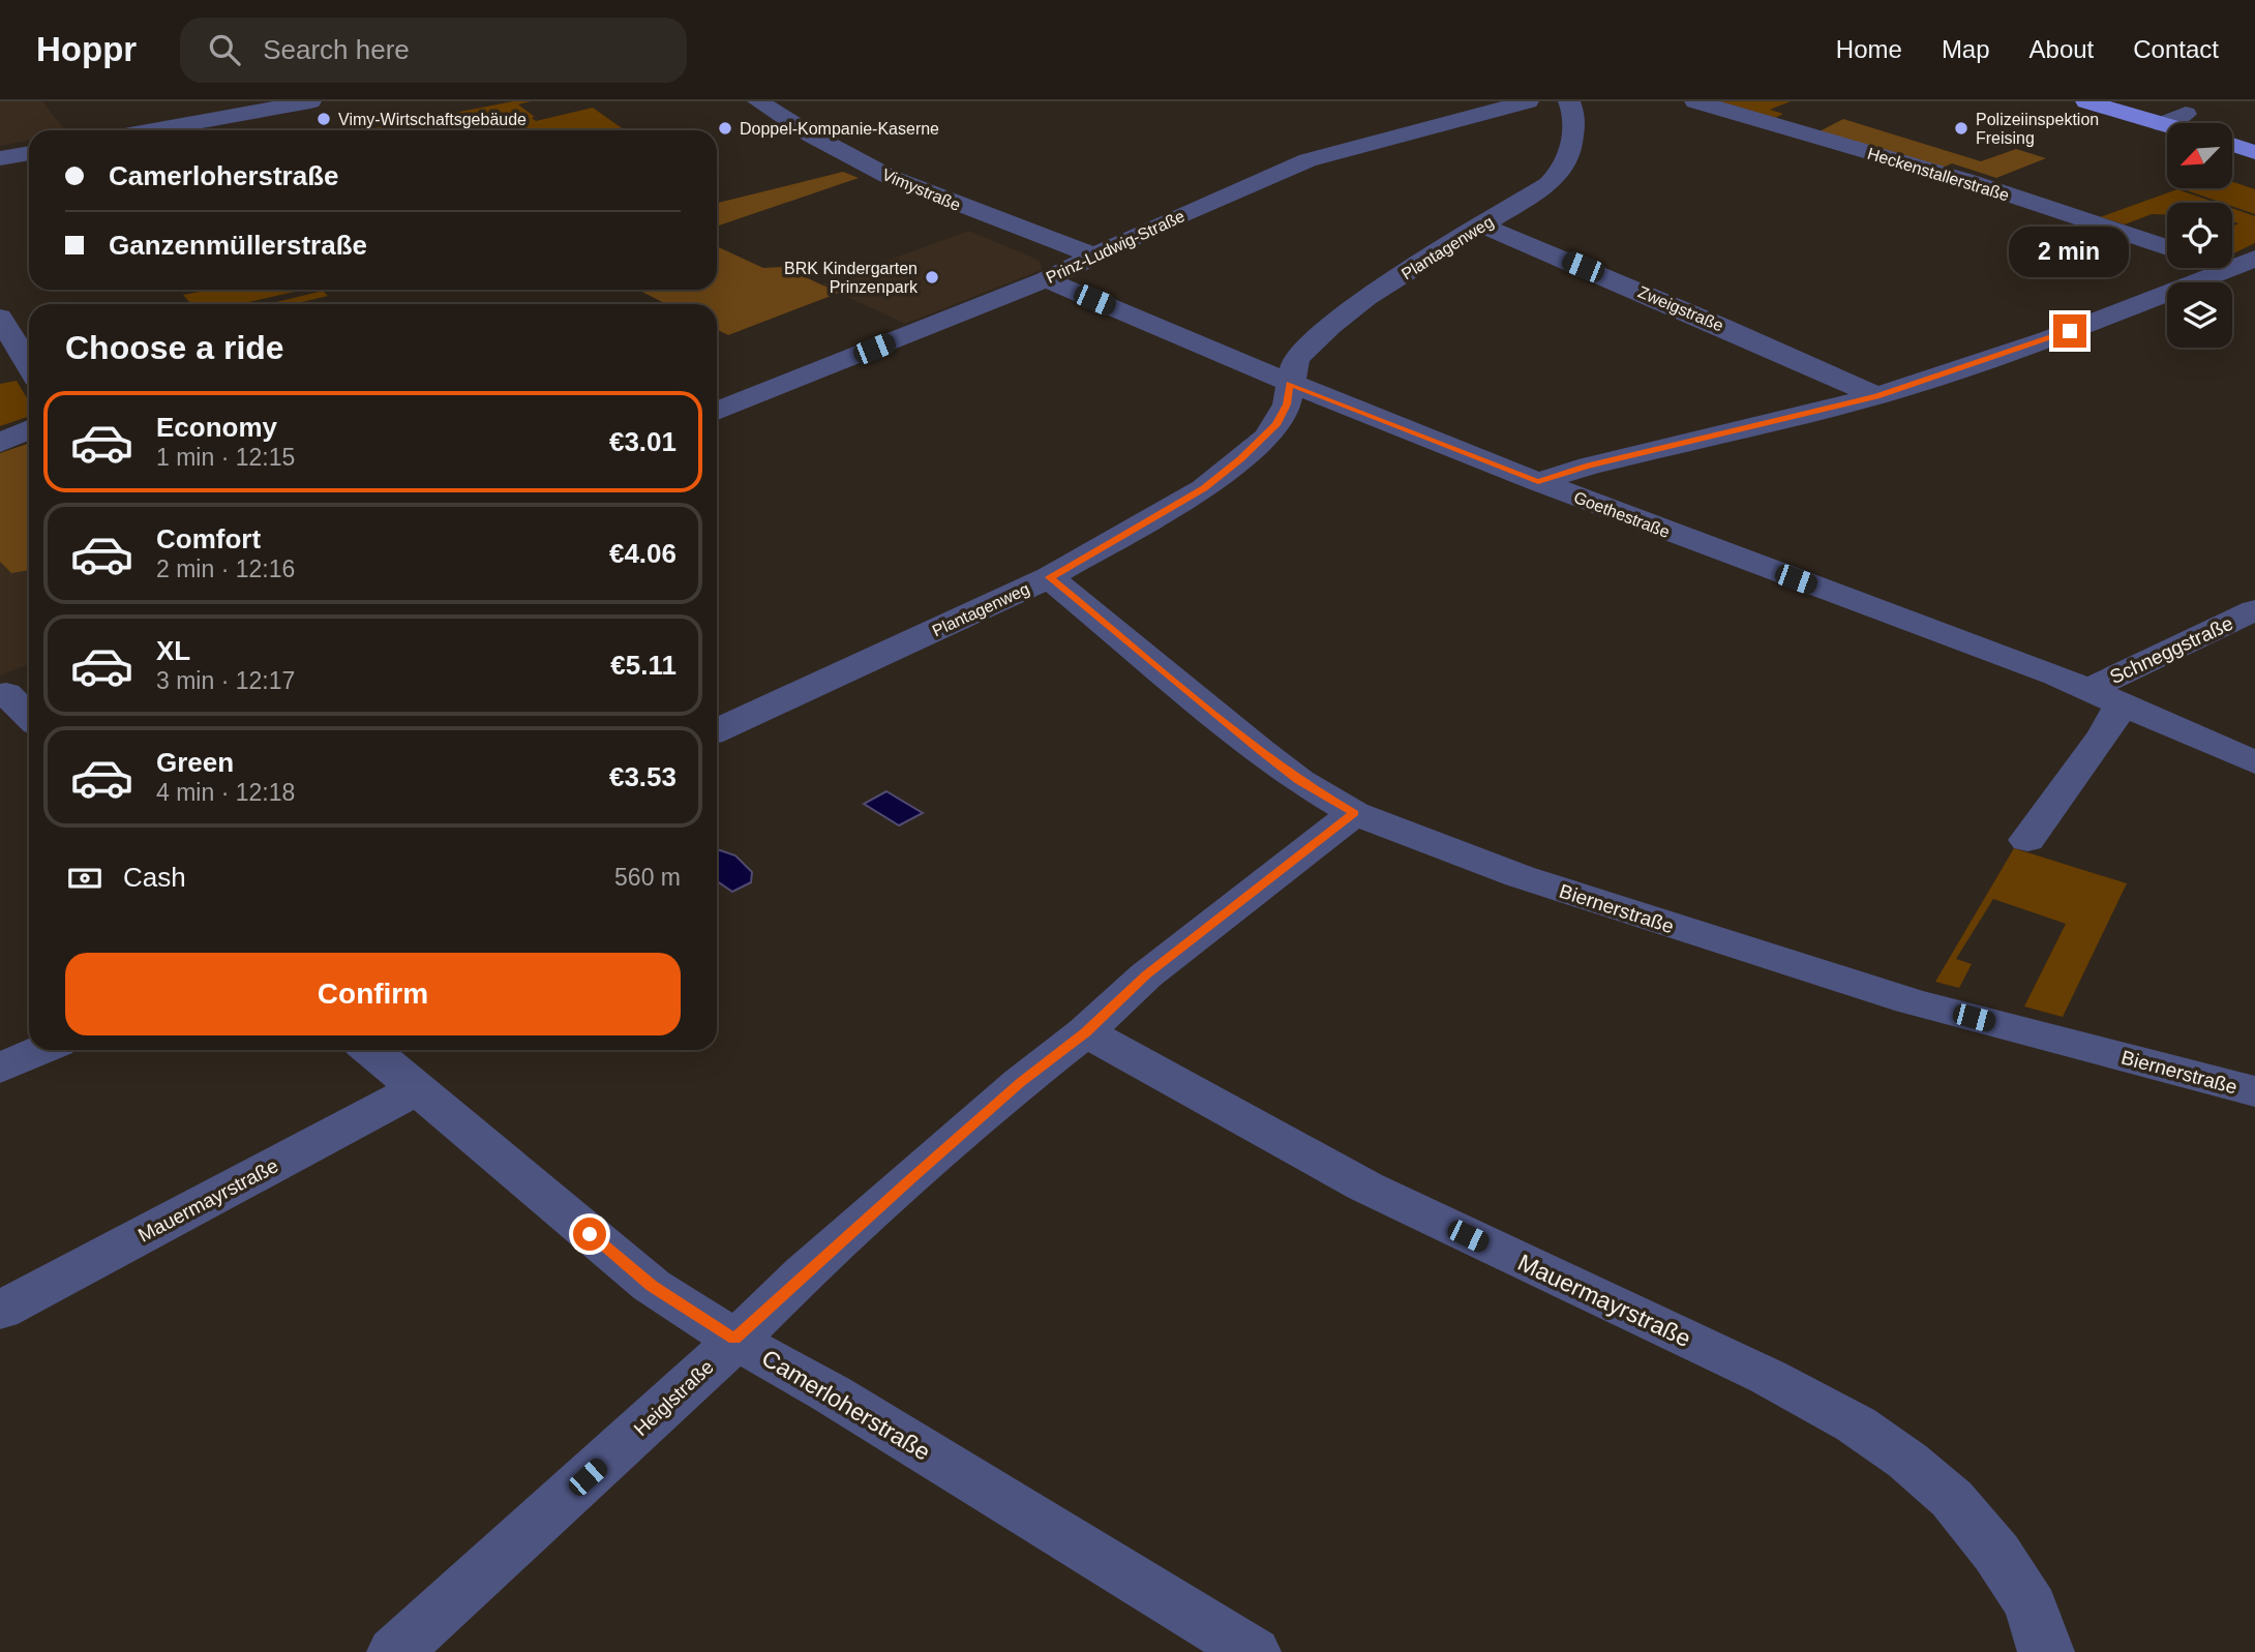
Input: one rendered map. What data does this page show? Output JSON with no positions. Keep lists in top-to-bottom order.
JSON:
{
  "streets": {
    "street": [
      "Heckenstallerstraße",
      "Vimystraße",
      "Prinz-Ludwig-Straße",
      "Plantagenweg",
      "Zweigstraße",
      "Goethestraße",
      "Schneggstraße",
      "Biernerstraße",
      "Mauermayrstraße",
      "Heiglstraße",
      "Camerloherstraße"
    ]
  },
  "crossings": [
    ["Vimystraße", "Prinz-Ludwig-Straße"],
    ["Prinz-Ludwig-Straße", "Goethestraße"],
    ["Plantagenweg", "Zweigstraße"],
    ["Plantagenweg", "Goethestraße"],
    ["Plantagenweg", "Biernerstraße"],
    ["Goethestraße", "Schneggstraße"],
    ["Biernerstraße", "Heiglstraße"],
    ["Mauermayrstraße", "Heiglstraße"],
    ["Mauermayrstraße", "Camerloherstraße"],
    ["Heiglstraße", "Camerloherstraße"]
  ],
  "places": [
    "Vimy-Wirtschaftsgebäude",
    "Doppel-Kompanie-Kaserne",
    "Polizeiinspektion Freising",
    "BRK Kindergarten Prinzenpark"
  ],
  "north": "bottom left",
  "page": {
    "header": "Hoppr",
    "search": "Search here",
    "nav": [
      "Home",
      "Map",
      "About",
      "Contact"
    ],
    "banner": ["Camerloherstraße", "Ganzenmüllerstraße"],
    "bubble": "2 min",
    "heading": "Choose a ride",
    "list": [
      {
        "name": "Economy",
        "note": "1 min · 12:15",
        "value": "€3.01"
      },
      {
        "name": "Comfort",
        "note": "2 min · 12:16",
        "value": "€4.06"
      },
      {
        "name": "XL",
        "note": "3 min · 12:17",
        "value": "€5.11"
      },
      {
        "name": "Green",
        "note": "4 min · 12:18",
        "value": "€3.53"
      }
    ],
    "pay": ["Cash", "560 m"],
    "buttons": "Confirm"
  }
}
